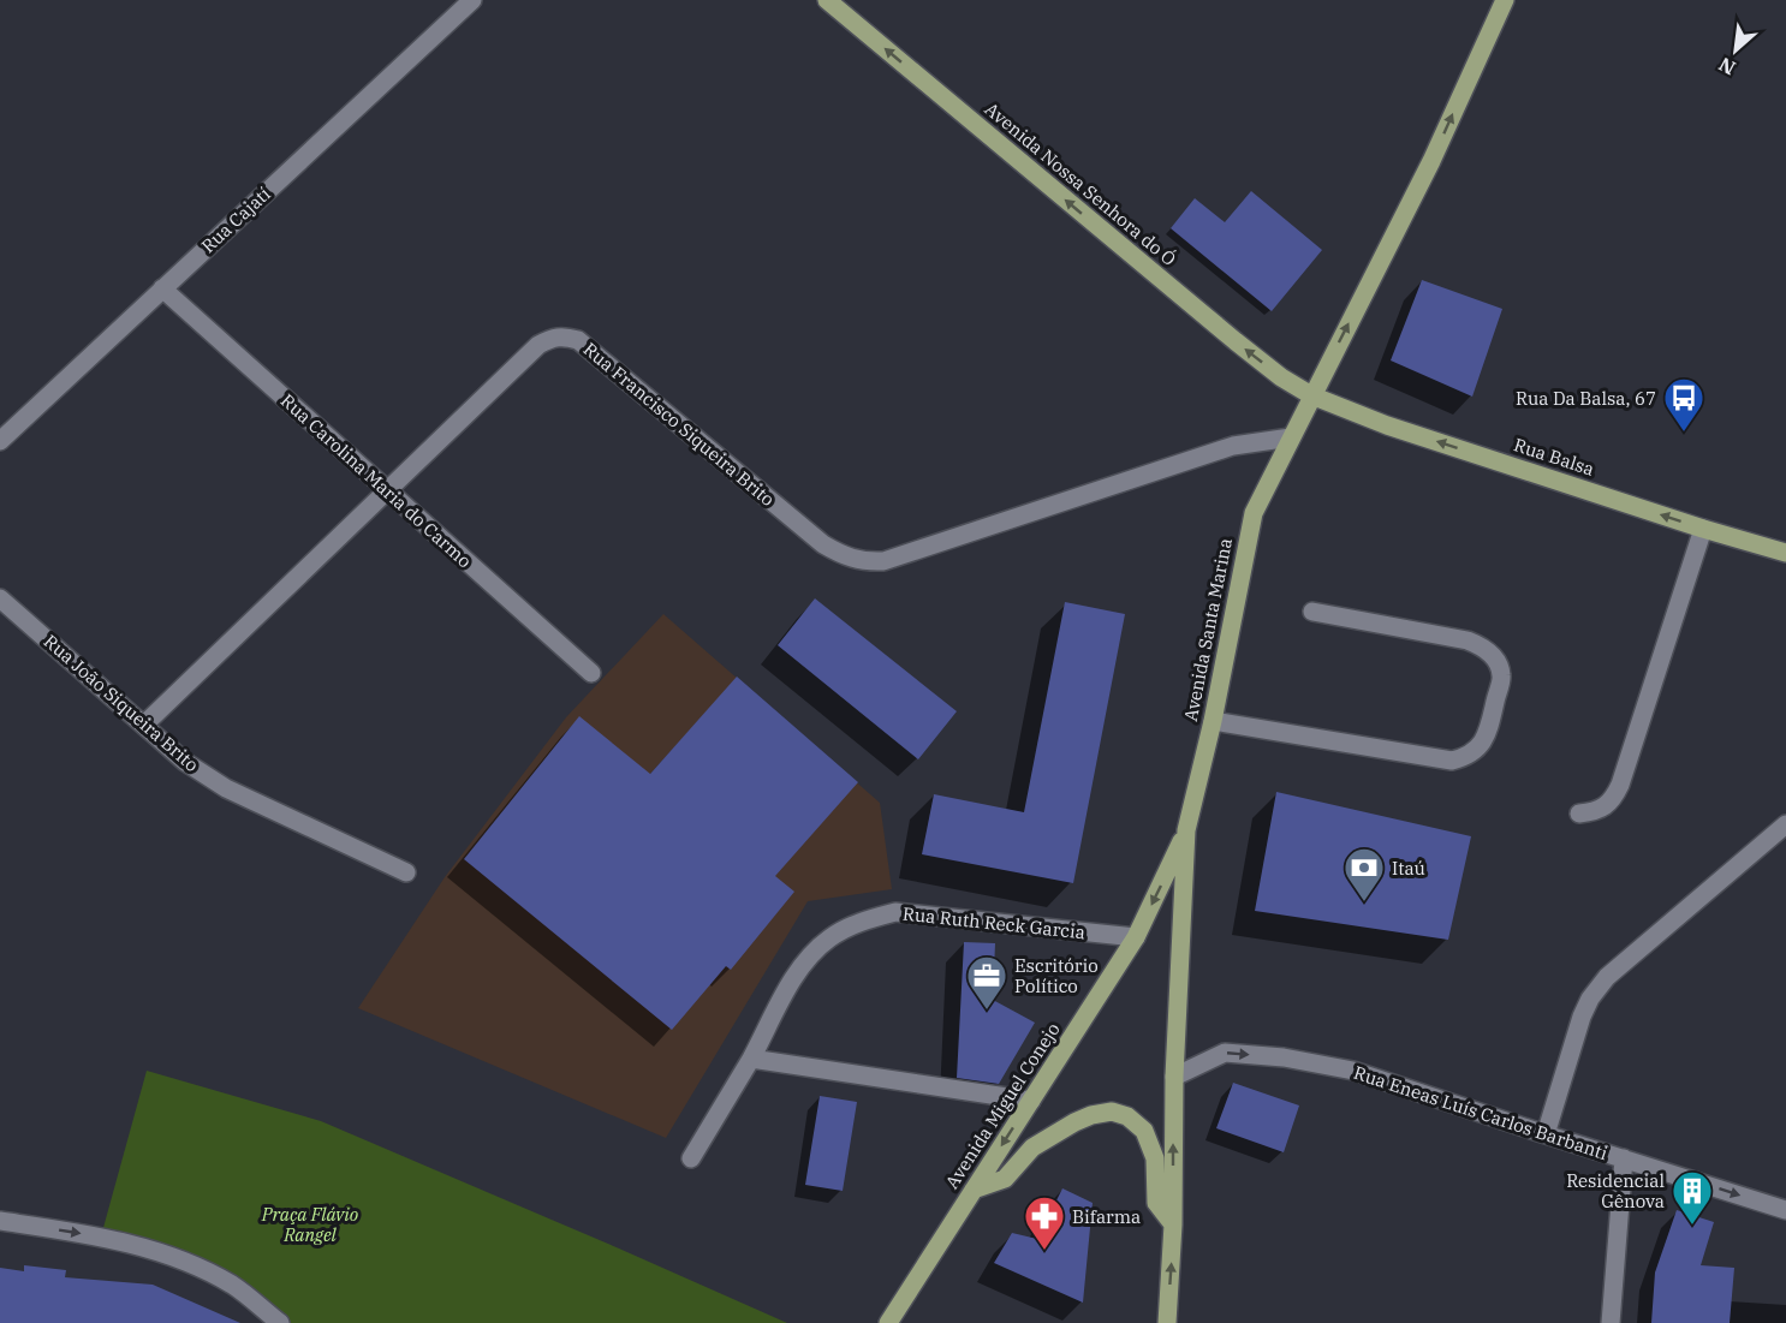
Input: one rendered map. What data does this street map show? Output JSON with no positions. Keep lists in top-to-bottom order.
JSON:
{
  "streets": {
    "main road": [
      "Avenida Nossa Senhora do Ó",
      "Rua Balsa",
      "Avenida Santa Marina",
      "Avenida Miguel Conejo"
    ],
    "street": [
      "Rua Cajatí",
      "Rua Francisco Siqueira Brito",
      "Rua Carolina Maria do Carmo",
      "Rua João Siqueira Brito",
      "Rua Ruth Reck Garcia",
      "Rua Eneas Luís Carlos Barbanti"
    ]
  },
  "crossings": [
    ["Avenida Nossa Senhora do Ó", "Rua Balsa"],
    ["Avenida Nossa Senhora do Ó", "Avenida Santa Marina"],
    ["Rua Cajatí", "Rua Carolina Maria do Carmo"],
    ["Rua Francisco Siqueira Brito", "Rua Carolina Maria do Carmo"],
    ["Rua Francisco Siqueira Brito", "Avenida Santa Marina"],
    ["Rua Francisco Siqueira Brito", "Rua João Siqueira Brito"],
    ["Rua Balsa", "Avenida Santa Marina"],
    ["Avenida Santa Marina", "Avenida Miguel Conejo"],
    ["Avenida Santa Marina", "Rua Eneas Luís Carlos Barbanti"],
    ["Rua Ruth Reck Garcia", "Avenida Miguel Conejo"]
  ],
  "one_way": [
    "Avenida Nossa Senhora do Ó",
    "Rua Balsa",
    "Avenida Santa Marina",
    "Avenida Miguel Conejo",
    "Rua Eneas Luís Carlos Barbanti"
  ],
  "parks": ["Praça Flávio Rangel"],
  "places": {
    "bus stop": ["Rua Da Balsa, 67"],
    "bank": ["Itaú"],
    "office": ["Escritório Político"],
    "building": ["Residencial Gênova"],
    "pharmacy": ["Bifarma"]
  },
  "north": "bottom left"
}
